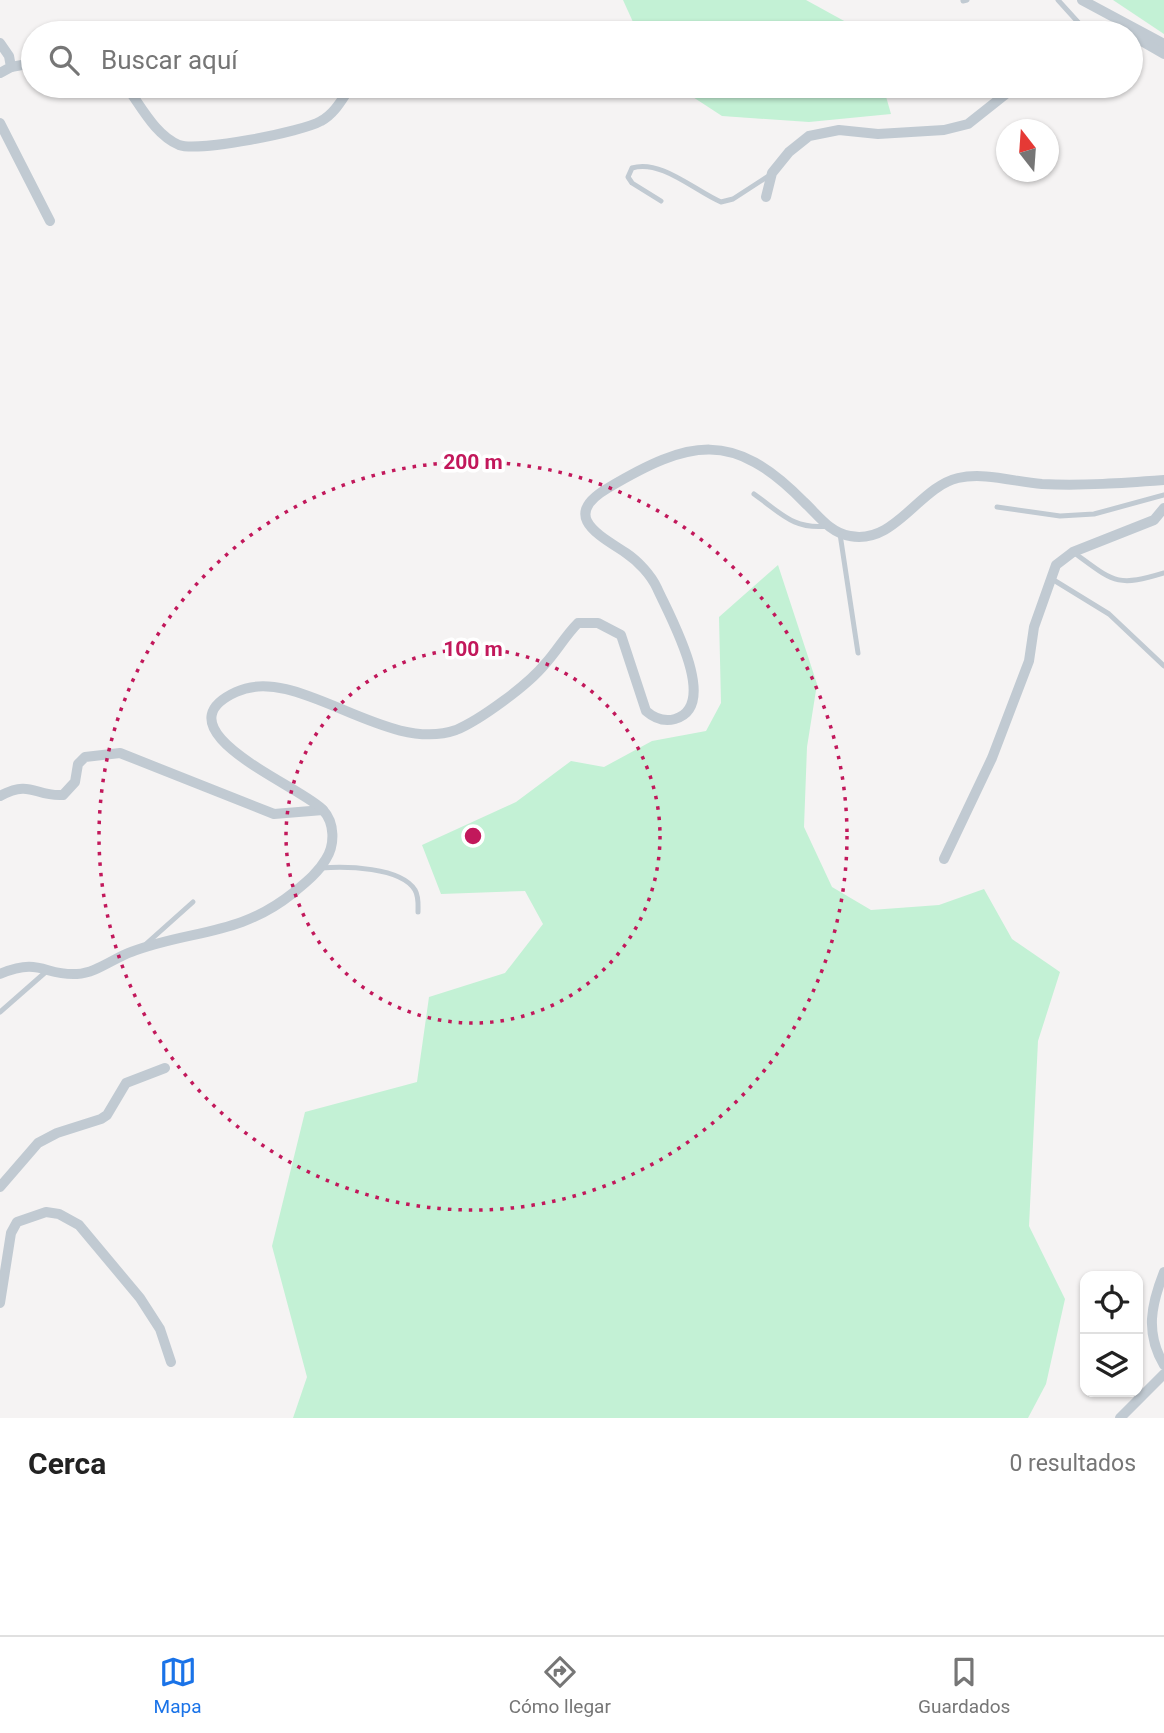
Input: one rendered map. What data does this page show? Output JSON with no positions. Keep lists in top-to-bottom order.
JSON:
{
  "north": "top",
  "page": {
    "search": "Buscar aquí",
    "heading": ["Cerca", "0 resultados"],
    "nav": ["Mapa", "Cómo llegar", "Guardados"]
  },
  "rings": ["200 m", "100 m"]
}
